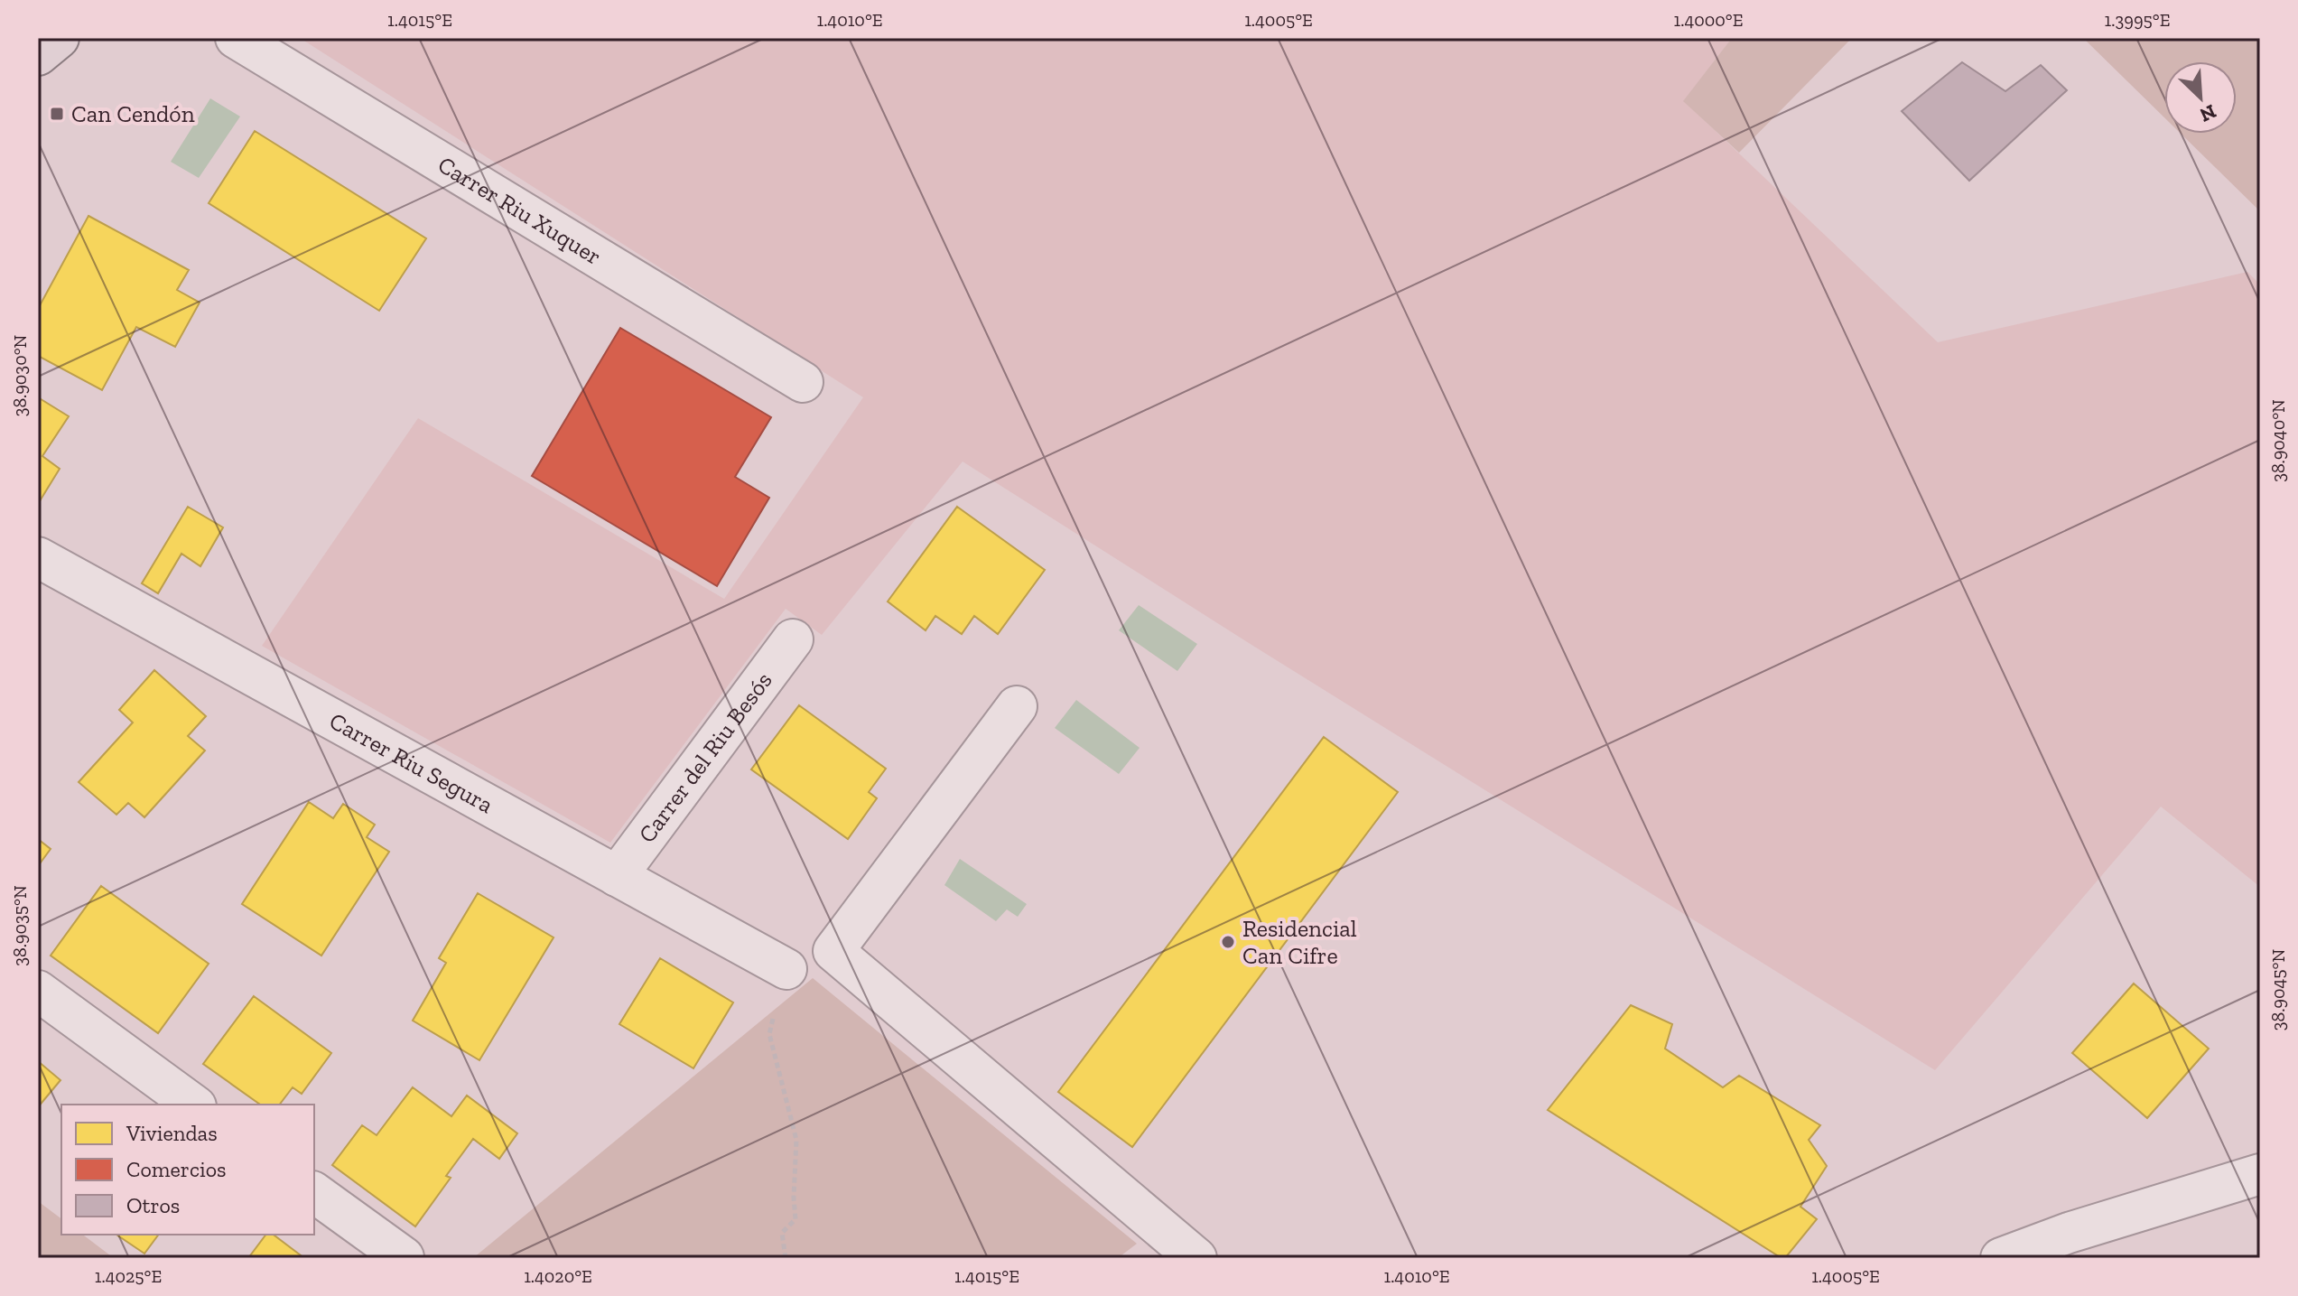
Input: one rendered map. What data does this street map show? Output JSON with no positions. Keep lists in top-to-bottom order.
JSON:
{
  "streets": {
    "street": ["Carrer Riu Xuquer", "Carrer del Riu Besós", "Carrer Riu Segura"]
  },
  "crossings": [
    ["Carrer del Riu Besós", "Carrer Riu Segura"]
  ],
  "places": {
    "transit": ["Can Cendón"],
    "other": ["Residencial Can Cifre"]
  },
  "legend": ["Viviendas", "Comercios", "Otros"],
  "north": "bottom right",
  "coordinates": [
    "1.4015°E",
    "1.4010°E",
    "1.4005°E",
    "1.4000°E",
    "1.3995°E",
    "38.9030°N",
    "38.9040°N",
    "38.9035°N",
    "38.9045°N",
    "1.4025°E",
    "1.4020°E"
  ]
}
